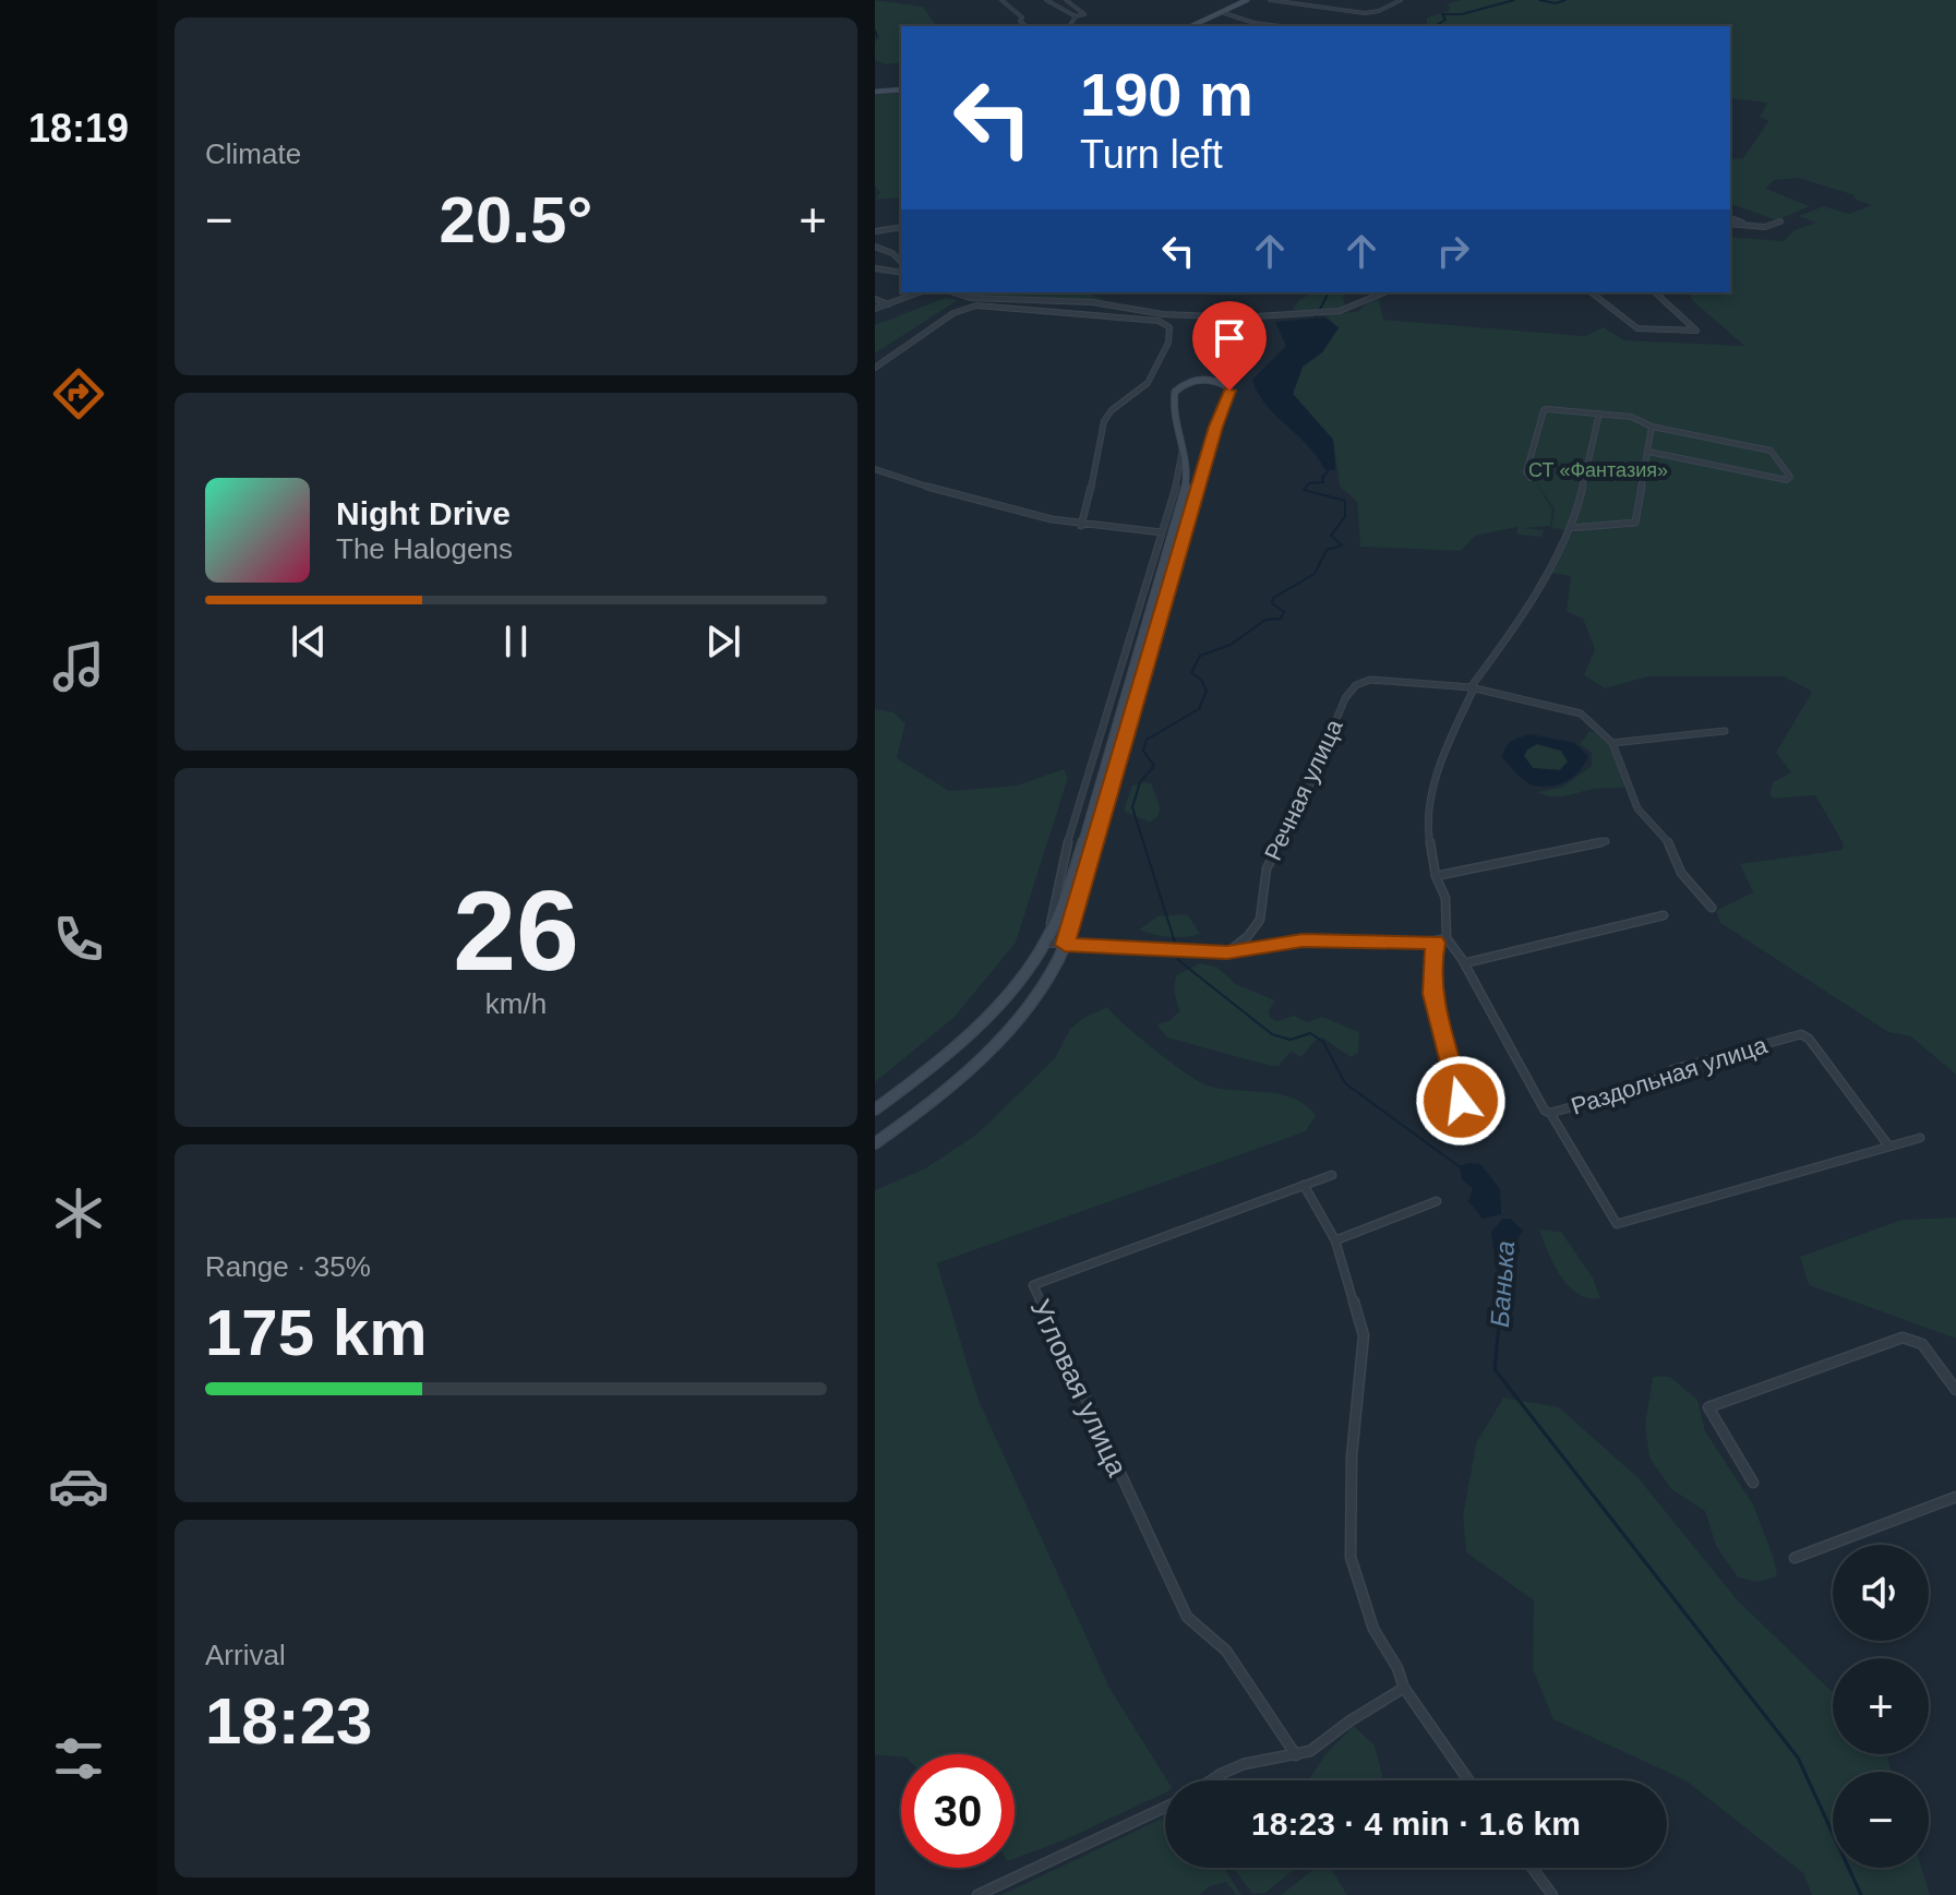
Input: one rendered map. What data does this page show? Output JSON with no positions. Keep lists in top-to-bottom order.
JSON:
{
  "streets": {
    "street": ["Речная улица", "Раздольная улица", "Угловая улица"]
  },
  "water": ["Банька"],
  "parks": ["СТ «Фантазия»"],
  "page": {
    "tabs": "18:19",
    "tile": [
      "Climate",
      ["26", "km/h"],
      ["Range · 35%", "175 km"],
      ["Arrival", "18:23"]
    ],
    "turn": ["190 m", "Turn left"],
    "heat": ["−", "20.5°", "+"],
    "song": ["Night Drive", "The Halogens"],
    "map_buttons": ["+", "−"],
    "limit": "30",
    "trip": "18:23 · 4 min · 1.6 km"
  }
}
